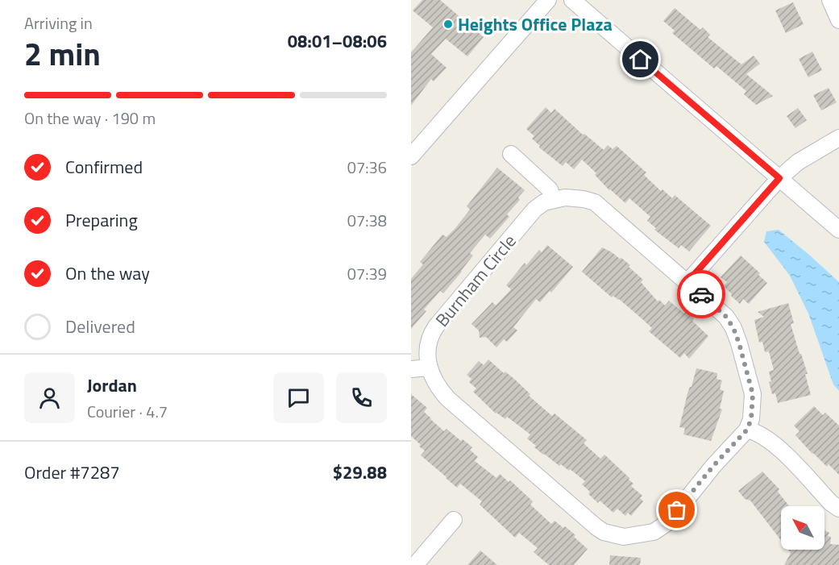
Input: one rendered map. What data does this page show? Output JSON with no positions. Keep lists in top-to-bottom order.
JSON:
{
  "streets": {
    "street": ["Burnham Circle"]
  },
  "places": ["Heights Office Plaza"],
  "north": "top left",
  "page": {
    "heading": ["2 min", "Arriving in", "08:01–08:06"],
    "panel": [
      "Jordan",
      "Courier · 4.7",
      "Order #7287",
      "$29.88"
    ],
    "bar": "On the way · 190 m",
    "list": [
      ["Confirmed", "07:36"],
      ["Preparing", "07:38"],
      ["On the way", "07:39"],
      "Delivered"
    ]
  }
}
